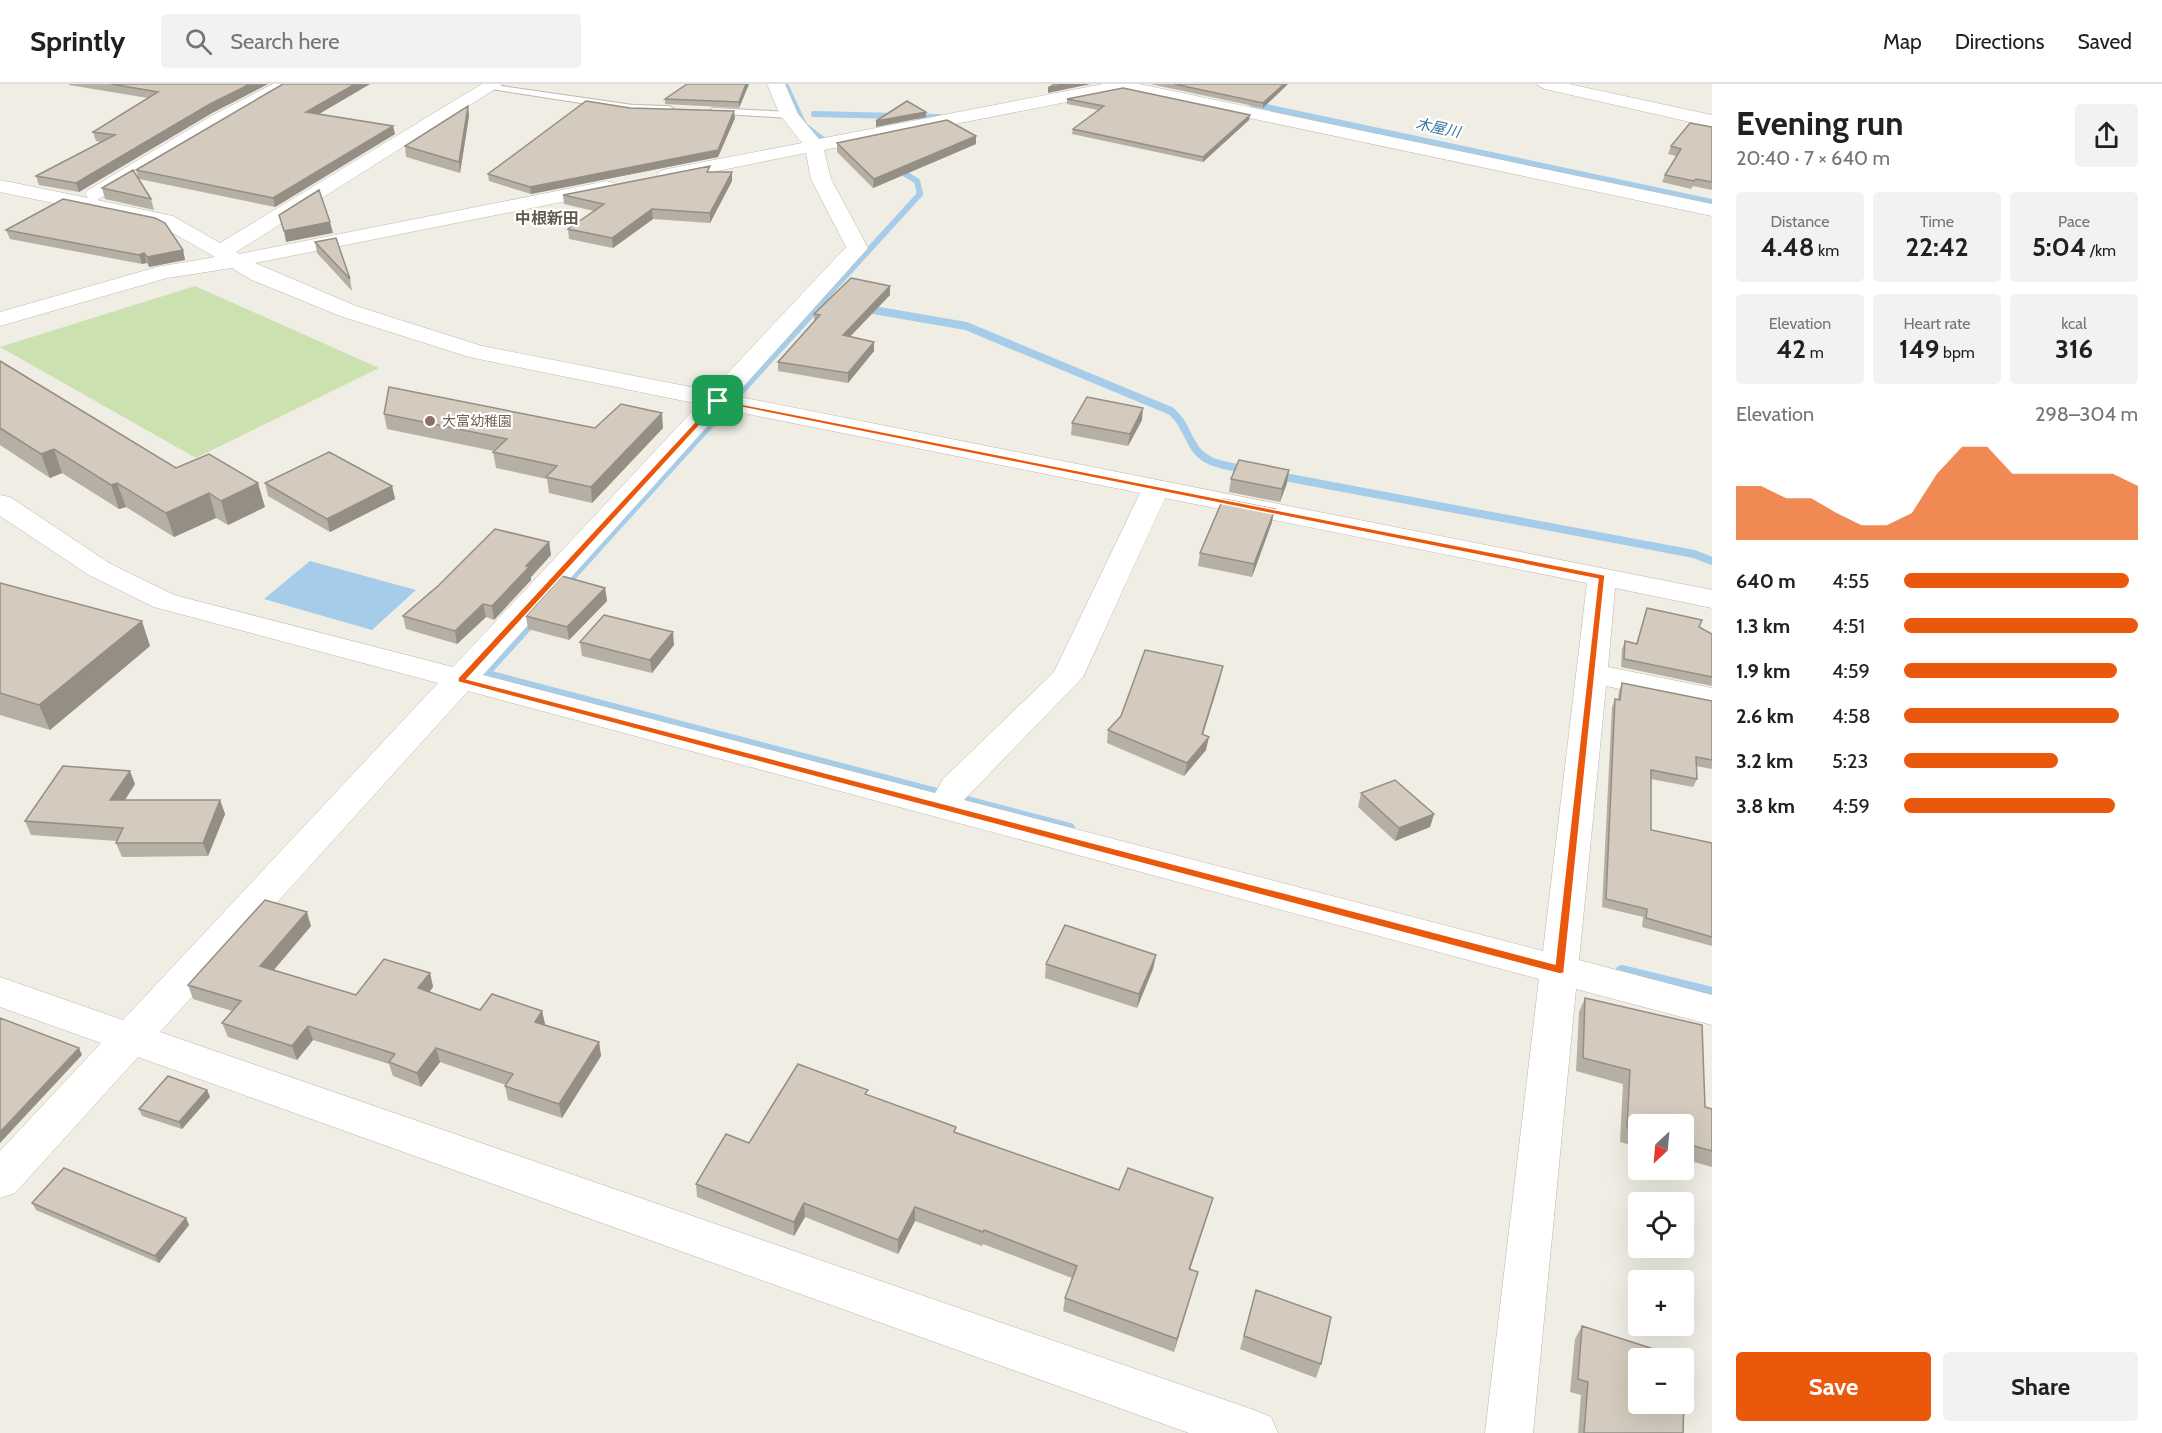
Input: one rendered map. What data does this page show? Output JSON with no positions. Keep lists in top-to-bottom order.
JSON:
{
  "districts": ["中根新田"],
  "water": ["木屋川"],
  "places": ["大富幼稚園"],
  "north": "bottom left",
  "page": {
    "header": "Sprintly",
    "search": "Search here",
    "nav": ["Map", "Directions", "Saved"],
    "heading": ["Evening run", "20:40 · 7 × 640 m"],
    "stats": [
      ["Distance", "4.48 km"],
      ["Time", "22:42"],
      ["Pace", "5:04 /km"],
      ["Elevation", "42 m"],
      ["Heart rate", "149 bpm"],
      ["kcal", "316"]
    ],
    "chart": ["Elevation", "298–304 m"],
    "list": [
      {
        "name": "640 m",
        "note": "4:55"
      },
      {
        "name": "1.3 km",
        "note": "4:51"
      },
      {
        "name": "1.9 km",
        "note": "4:59"
      },
      {
        "name": "2.6 km",
        "note": "4:58"
      },
      {
        "name": "3.2 km",
        "note": "5:23"
      },
      {
        "name": "3.8 km",
        "note": "4:59"
      }
    ],
    "map_buttons": ["+", "−"],
    "buttons": ["Save", "Share"]
  }
}
